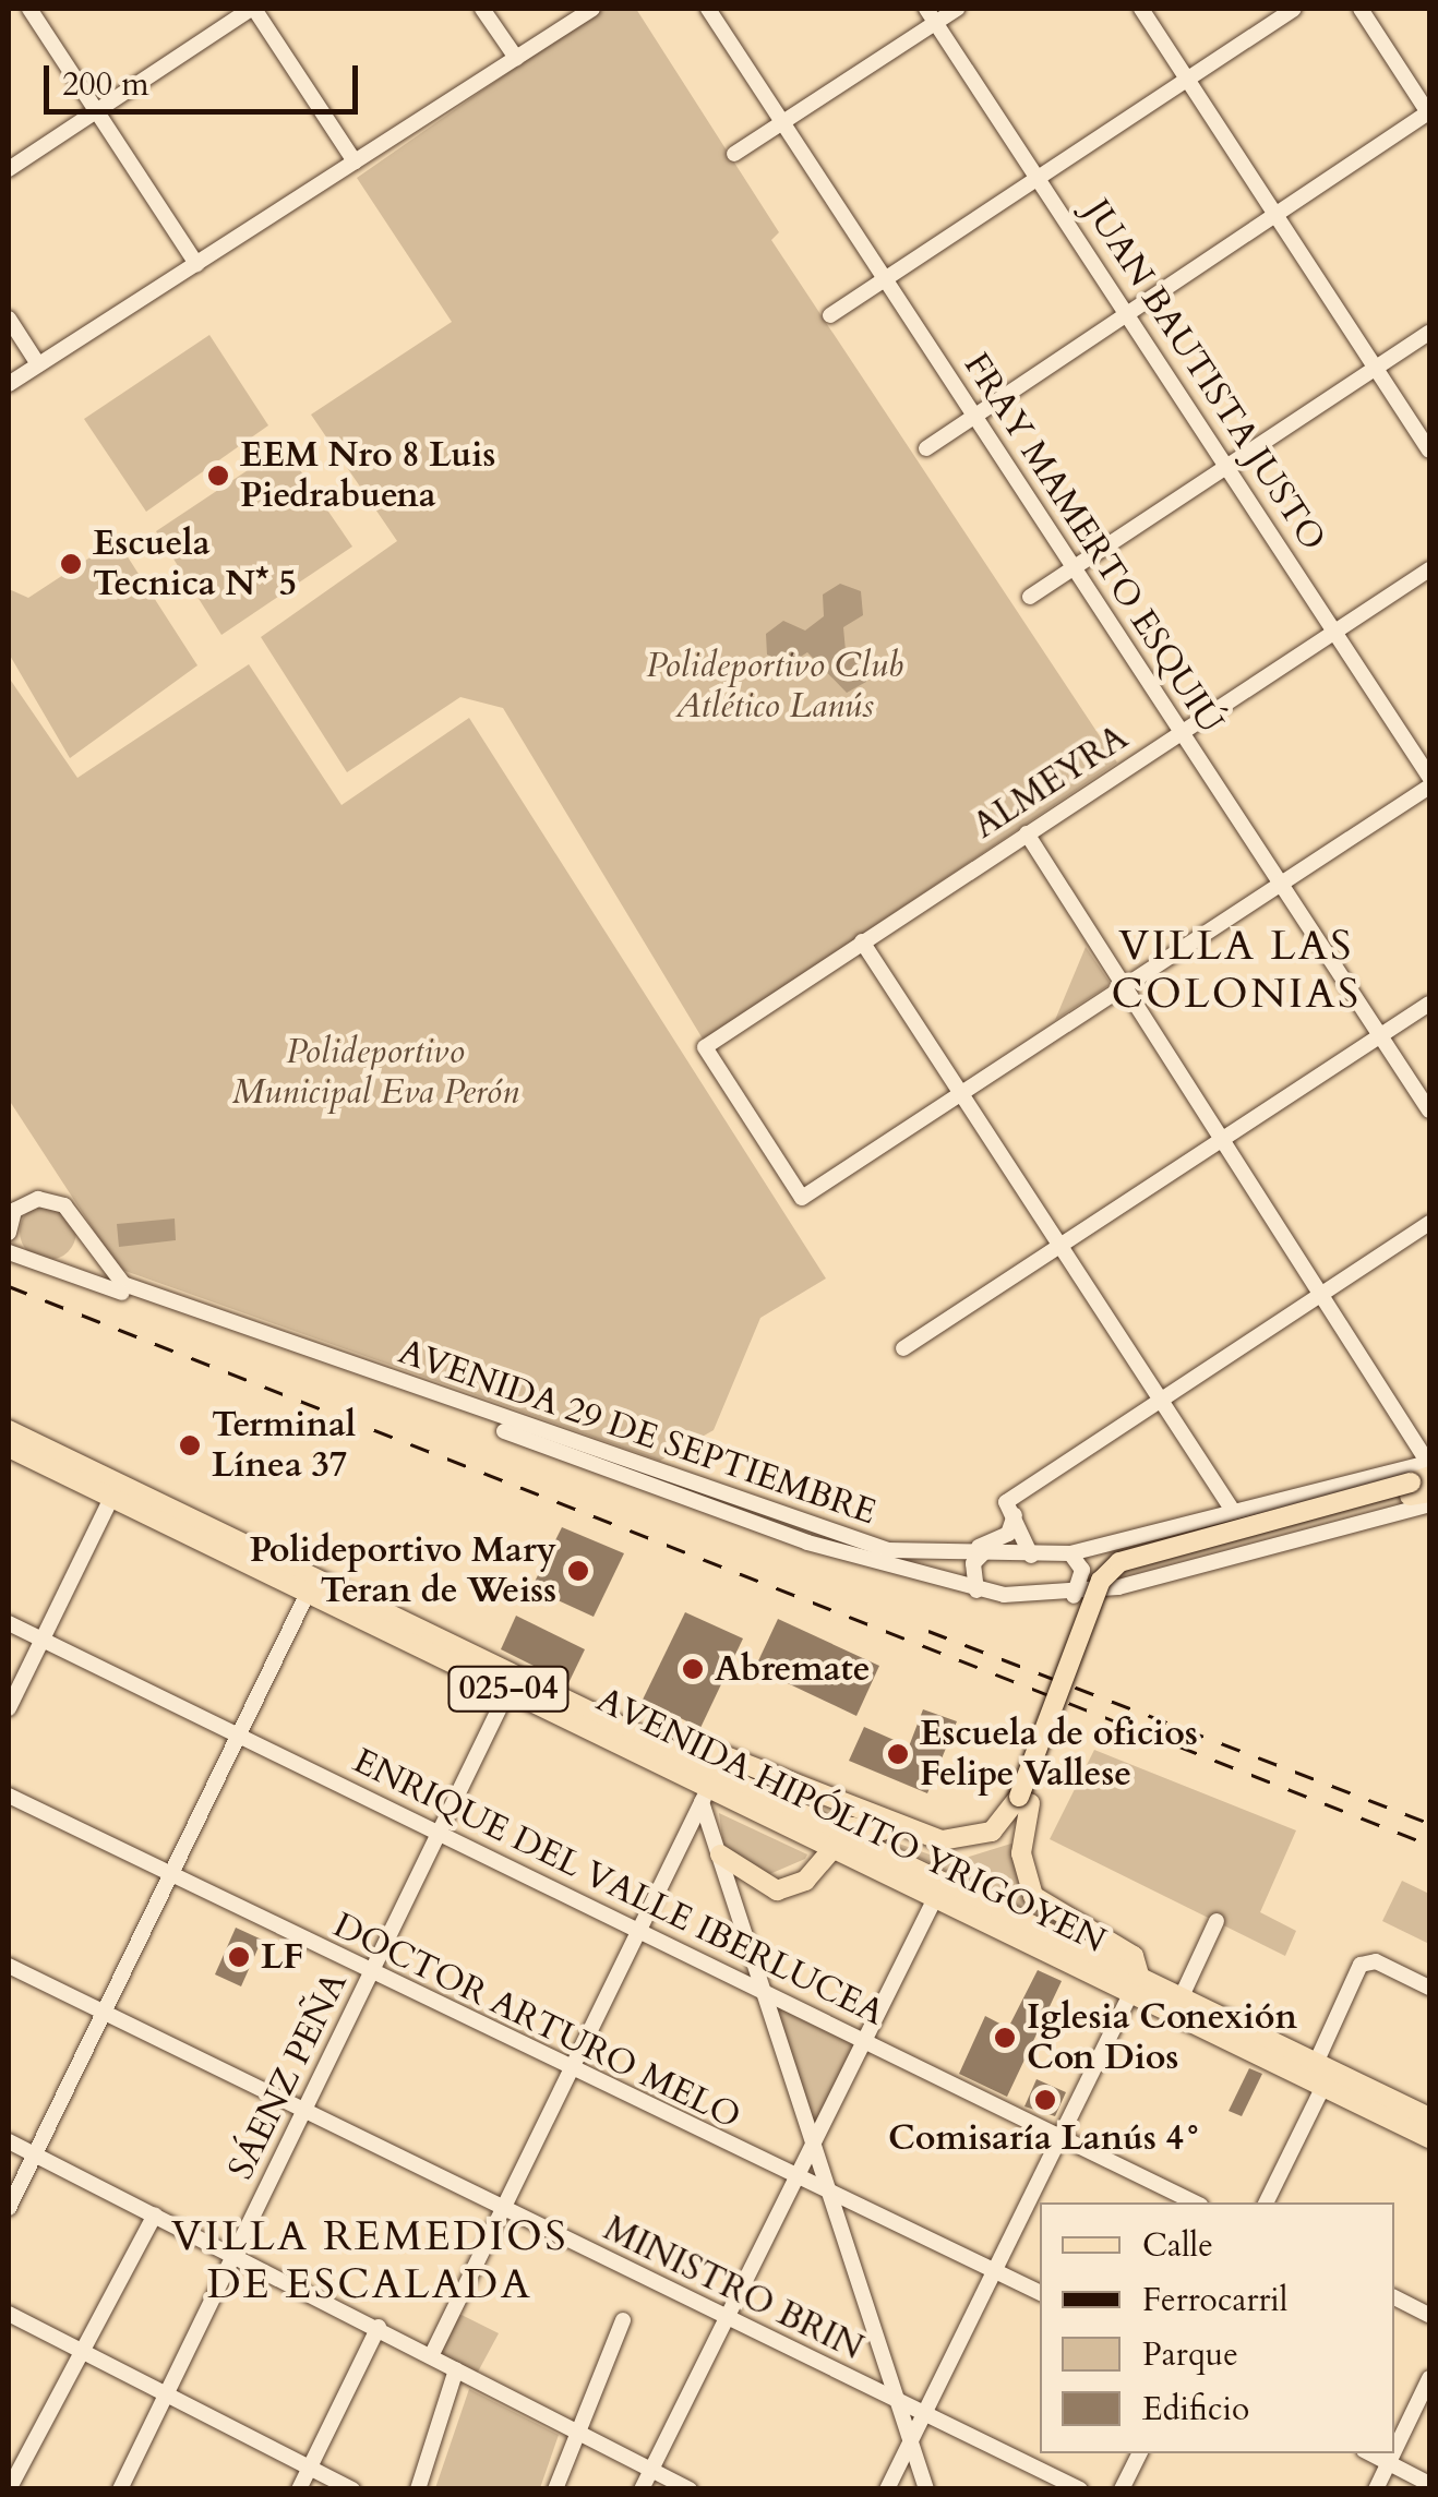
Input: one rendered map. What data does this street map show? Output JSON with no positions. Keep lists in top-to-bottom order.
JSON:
{
  "streets": {
    "main road": ["025-04", "AVENIDA HIPÓLITO YRIGOYEN"],
    "street": [
      "JUAN BAUTISTA JUSTO",
      "FRAY MAMERTO ESQUIÚ",
      "ALMEYRA",
      "AVENIDA 29 DE SEPTIEMBRE",
      "ENRIQUE DEL VALLE IBERLUCEA",
      "DOCTOR ARTURO MELO",
      "SÁENZ PEÑA",
      "MINISTRO BRIN"
    ]
  },
  "crossings": [
    ["JUAN BAUTISTA JUSTO", "ALMEYRA"],
    ["FRAY MAMERTO ESQUIÚ", "ALMEYRA"],
    ["AVENIDA HIPÓLITO YRIGOYEN", "SÁENZ PEÑA"],
    ["ENRIQUE DEL VALLE IBERLUCEA", "SÁENZ PEÑA"],
    ["DOCTOR ARTURO MELO", "SÁENZ PEÑA"],
    ["SÁENZ PEÑA", "MINISTRO BRIN"]
  ],
  "districts": ["VILLA LAS COLONIAS", "VILLA REMEDIOS DE ESCALADA"],
  "parks": ["Polideportivo Club Atlético Lanús", "Polideportivo Municipal Eva Perón"],
  "places": [
    "EEM Nro 8 Luis Piedrabuena",
    "Escuela Tecnica N* 5",
    "Terminal Línea 37",
    "Polideportivo Mary Teran de Weiss",
    "Abremate",
    "Escuela de oficios Felipe Vallese",
    "LF",
    "Iglesia Conexión Con Dios",
    "Comisaría Lanús 4°"
  ],
  "legend": [
    "Calle",
    "Ferrocarril",
    "Parque",
    "Edificio"
  ],
  "scale_bar": "200 m"
}
